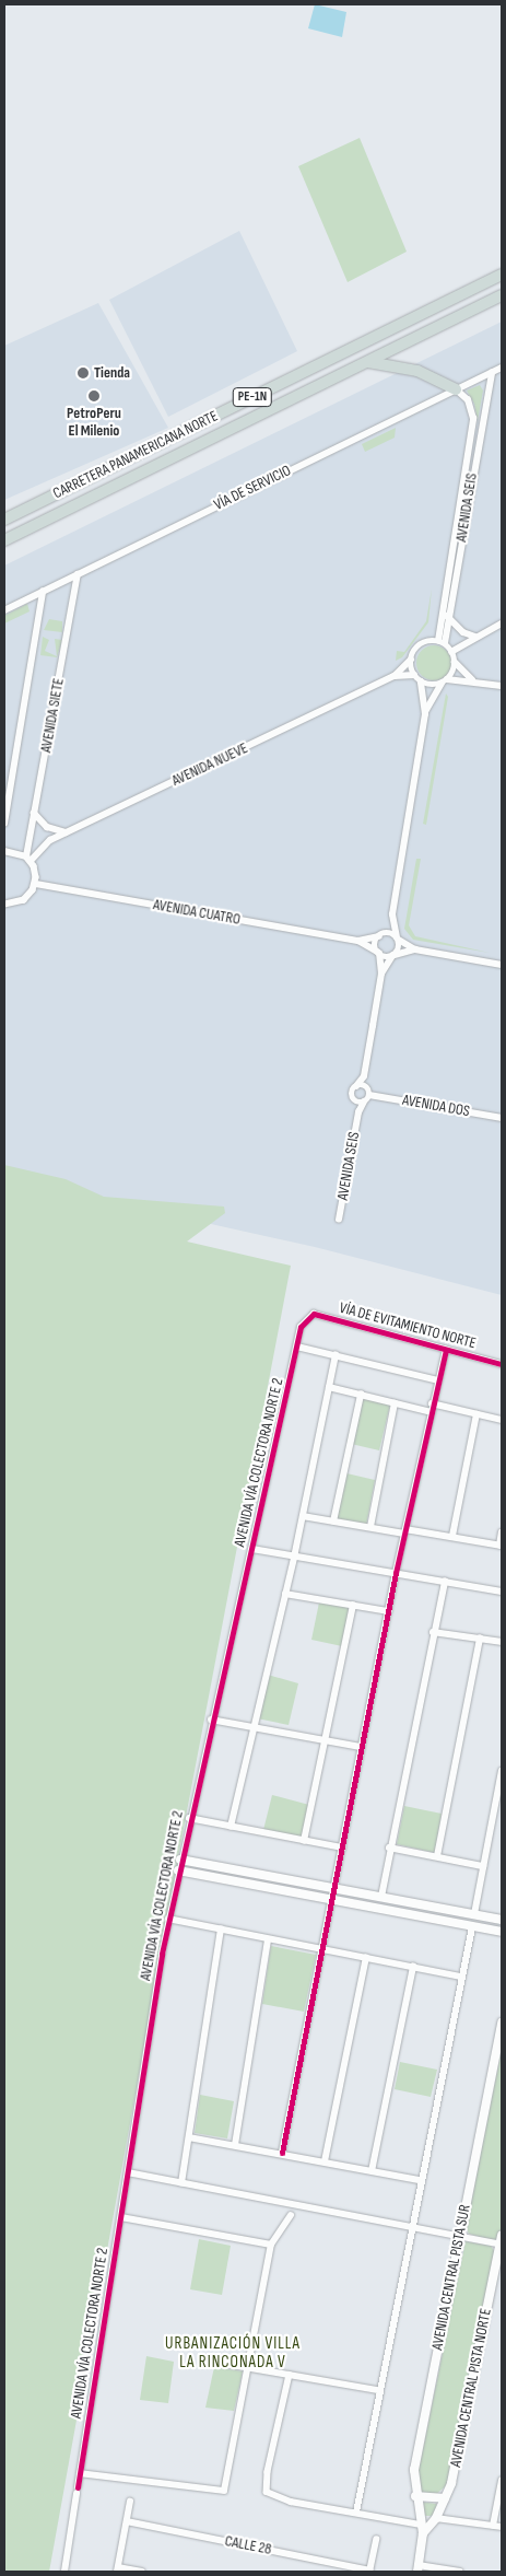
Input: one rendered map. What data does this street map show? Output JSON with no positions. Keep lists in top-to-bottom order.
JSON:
{
  "streets": {
    "highway": ["PE-1N", "CARRETERA PANAMERICANA NORTE"],
    "street": [
      "VÍA DE SERVICIO",
      "AVENIDA SEIS",
      "AVENIDA SIETE",
      "AVENIDA NUEVE",
      "AVENIDA CUATRO",
      "AVENIDA DOS",
      "VÍA DE EVITAMIENTO NORTE",
      "AVENIDA VÍA COLECTORA NORTE 2",
      "AVENIDA CENTRAL PISTA SUR",
      "AVENIDA CENTRAL PISTA NORTE",
      "CALLE 28"
    ]
  },
  "crossings": [
    ["VÍA DE SERVICIO", "AVENIDA SEIS"],
    ["VÍA DE SERVICIO", "AVENIDA SIETE"],
    ["AVENIDA SEIS", "AVENIDA NUEVE"],
    ["AVENIDA SIETE", "AVENIDA NUEVE"],
    ["VÍA DE EVITAMIENTO NORTE", "AVENIDA VÍA COLECTORA NORTE 2"],
    ["AVENIDA CENTRAL PISTA SUR", "AVENIDA CENTRAL PISTA NORTE"]
  ],
  "districts": ["URBANIZACIÓN VILLA LA RINCONADA V"],
  "places": ["Tienda", "PetroPeru El Milenio"]
}
